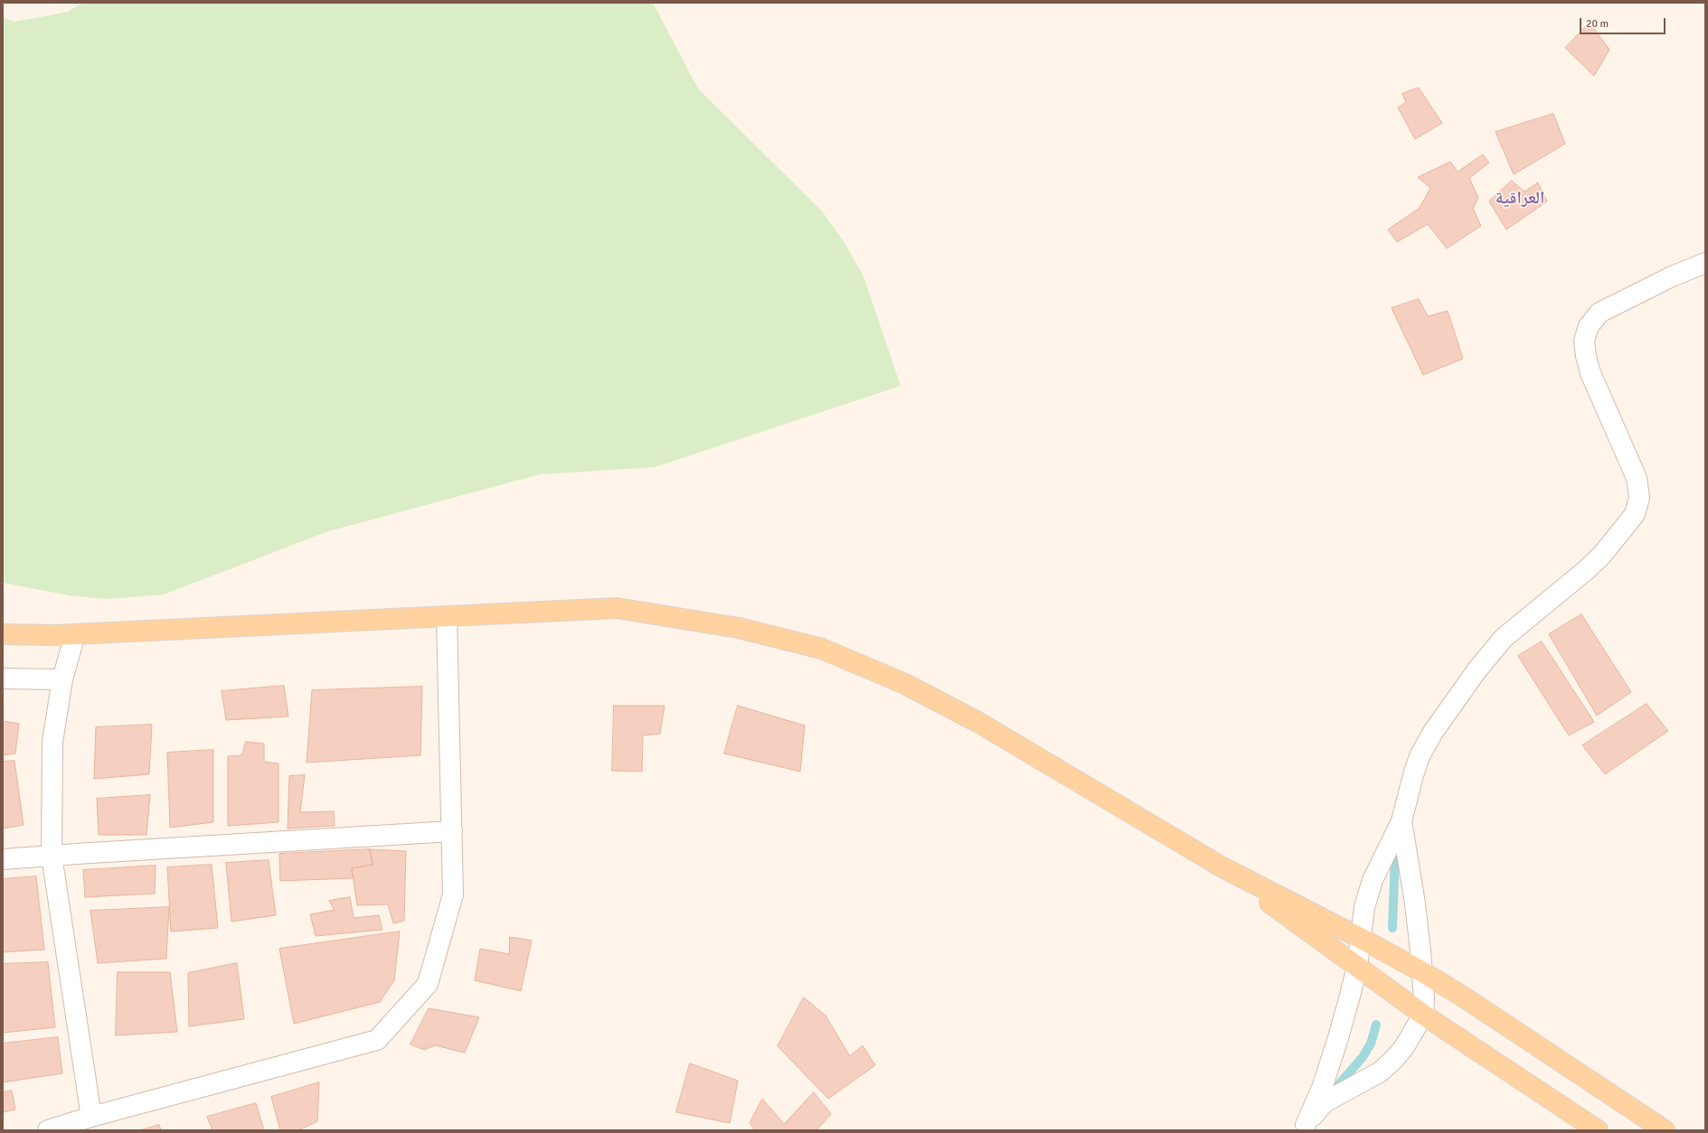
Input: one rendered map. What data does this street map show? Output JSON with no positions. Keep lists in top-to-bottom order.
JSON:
{
  "districts": ["العراقية"],
  "scale_bar": "20 m"
}
